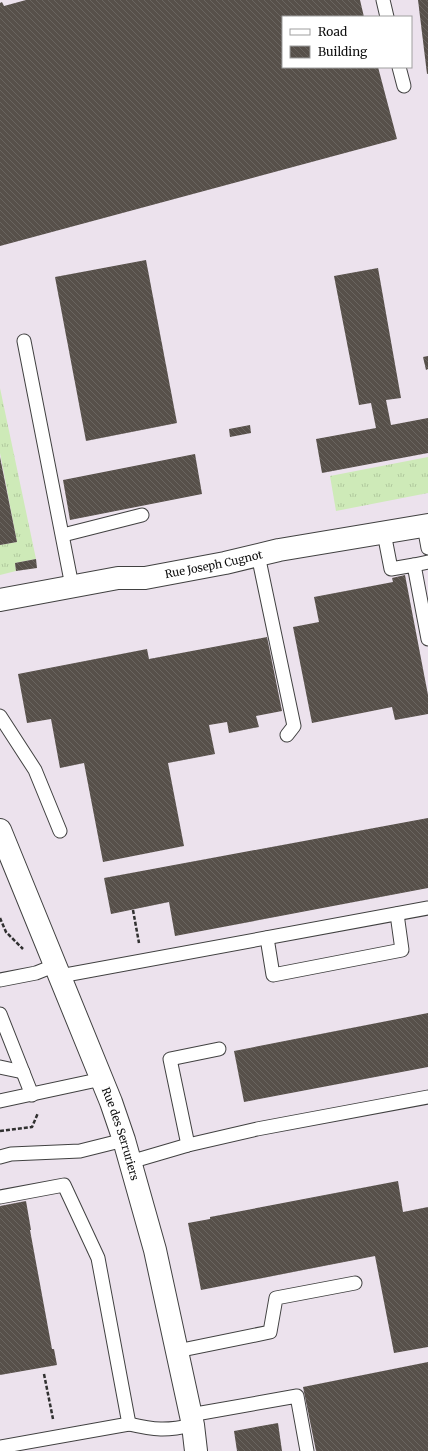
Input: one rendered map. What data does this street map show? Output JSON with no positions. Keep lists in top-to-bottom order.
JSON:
{
  "streets": {
    "street": ["Rue Joseph Cugnot", "Rue des Serruriers"]
  },
  "legend": ["Road", "Building"]
}
